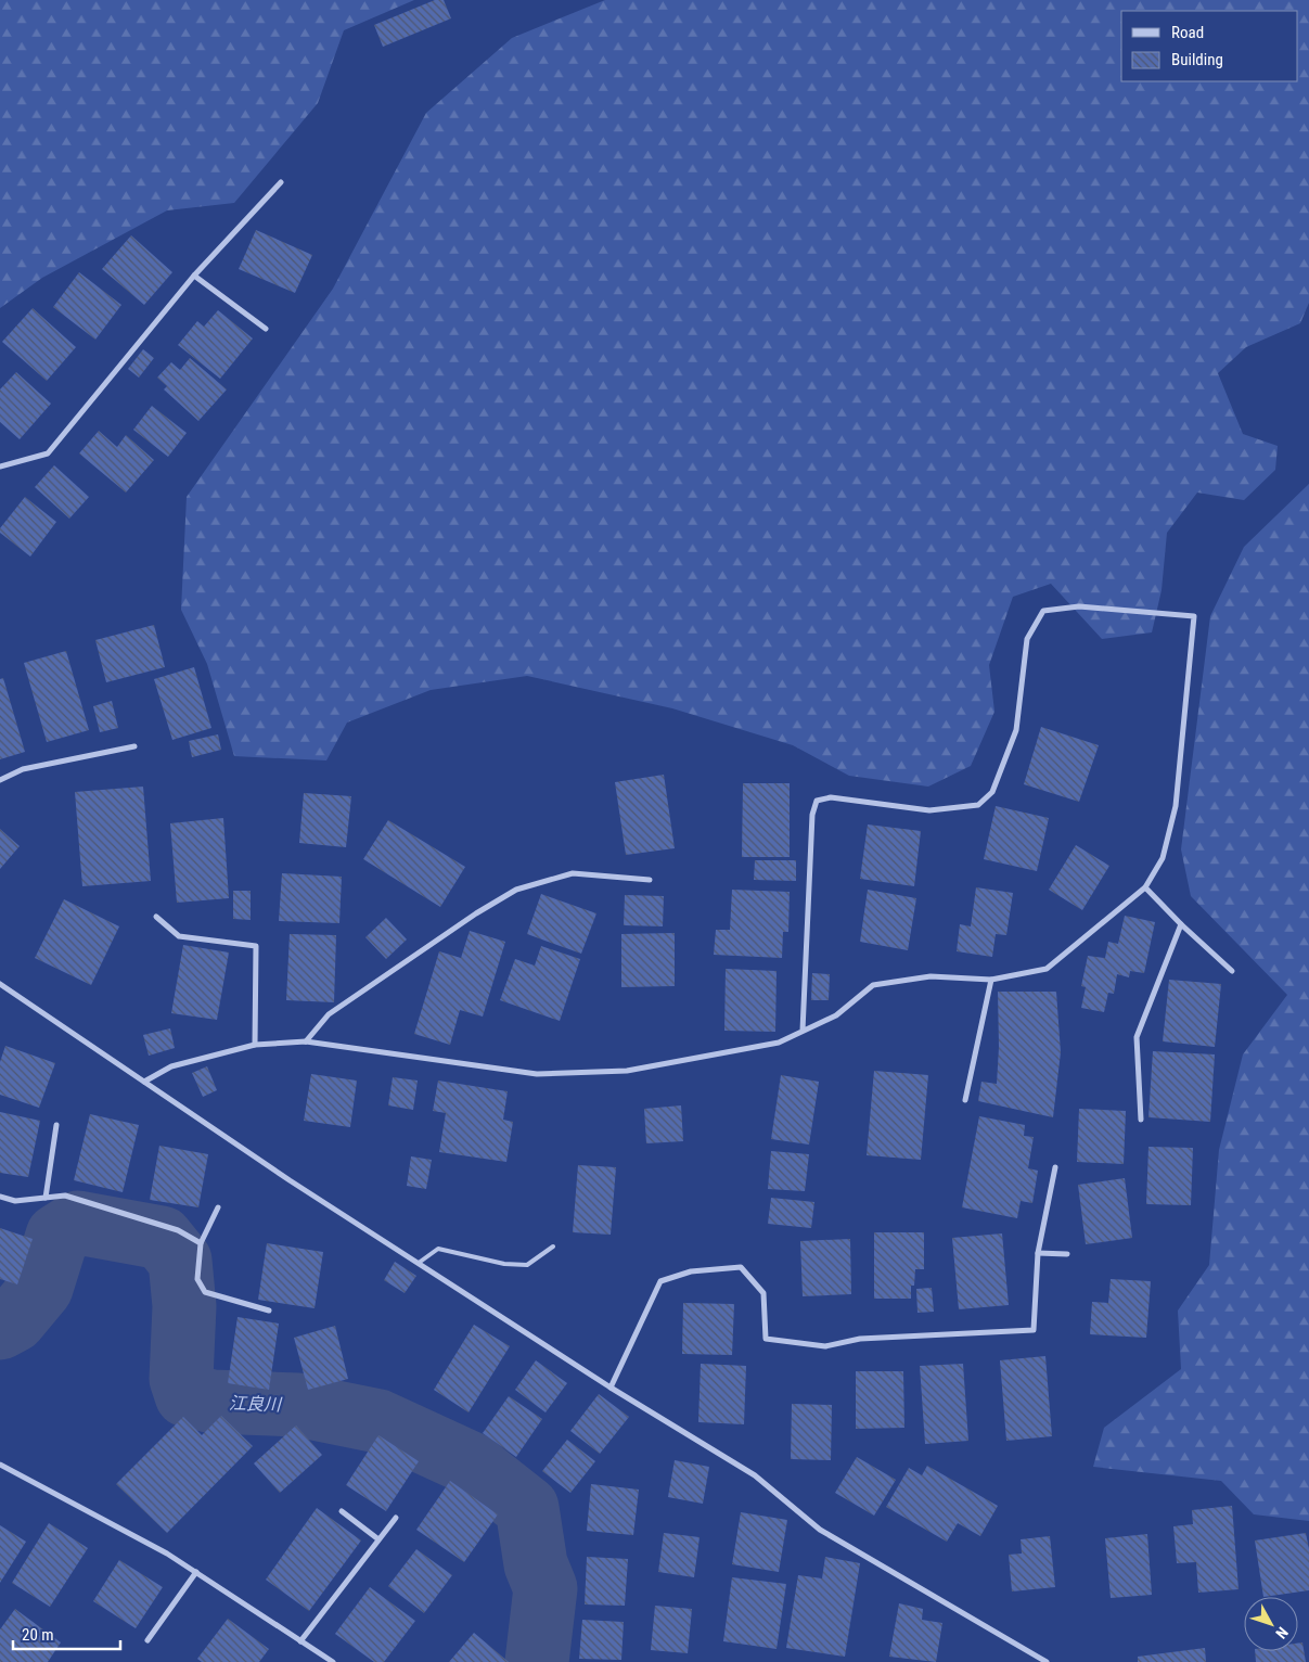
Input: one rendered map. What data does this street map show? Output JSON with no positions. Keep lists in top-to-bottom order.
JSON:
{
  "water": ["江良川"],
  "legend": ["Road", "Building"],
  "scale_bar": "20 m",
  "north": "bottom right"
}
